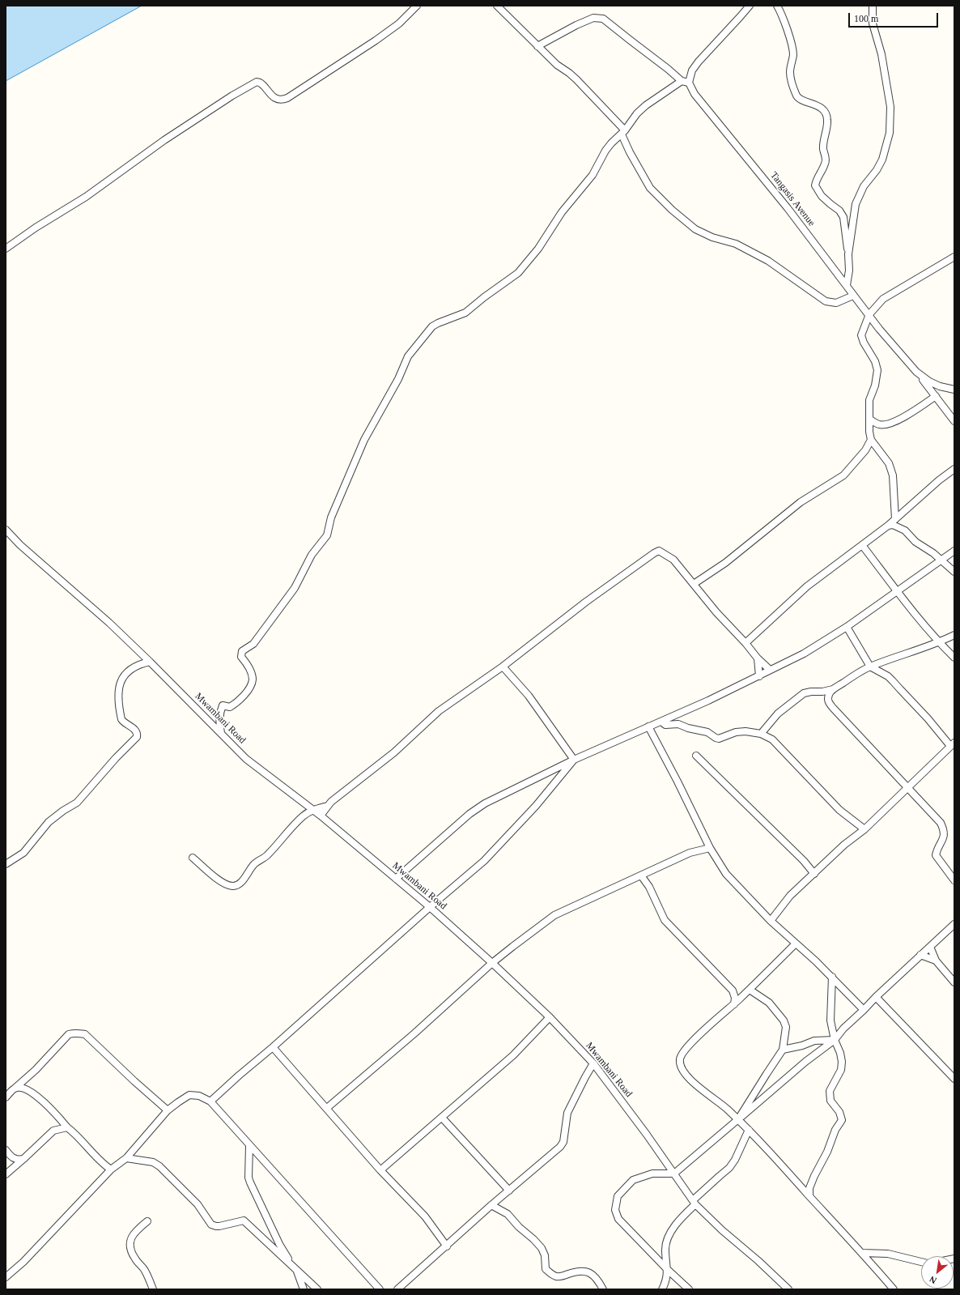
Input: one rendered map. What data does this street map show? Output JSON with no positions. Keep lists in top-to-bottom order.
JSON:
{
  "streets": {
    "street": ["Tangasis Avenue", "Mwambani Road"]
  },
  "scale_bar": "100 m",
  "north": "bottom left"
}
